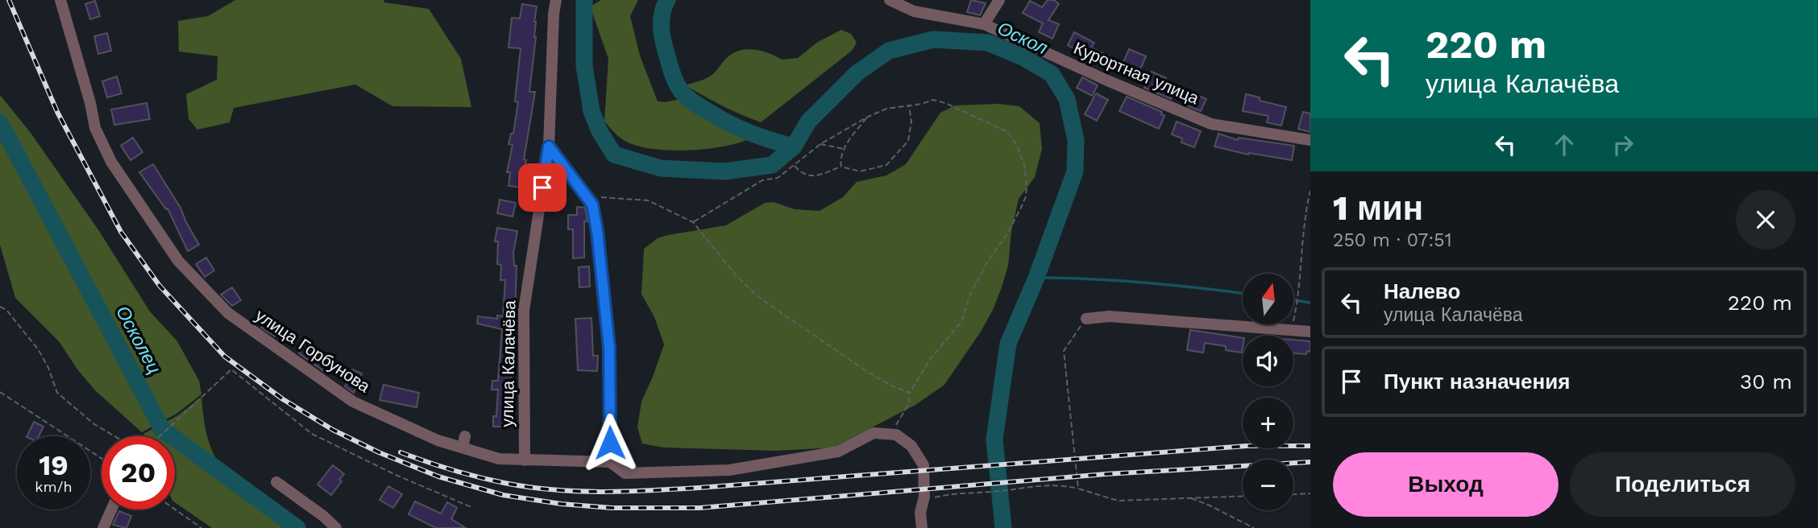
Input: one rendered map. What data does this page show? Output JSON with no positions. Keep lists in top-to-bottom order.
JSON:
{
  "streets": {
    "street": ["Курортная улица", "улица Горбунова", "улица Калачёва"]
  },
  "crossings": [
    ["улица Горбунова", "улица Калачёва"]
  ],
  "water": ["Оскол", "Осколец"],
  "north": "top",
  "page": {
    "turn": ["220 m", "улица Калачёва"],
    "heading": ["1 мин", "250 m · 07:51"],
    "list": [
      {
        "name": "Налево",
        "note": "улица Калачёва",
        "value": "220 m"
      },
      {
        "name": "Пункт назначения",
        "value": "30 m"
      }
    ],
    "map_buttons": ["+", "−"],
    "speed": "19 km/h",
    "limit": "20",
    "buttons": ["Выход", "Поделиться"]
  }
}
